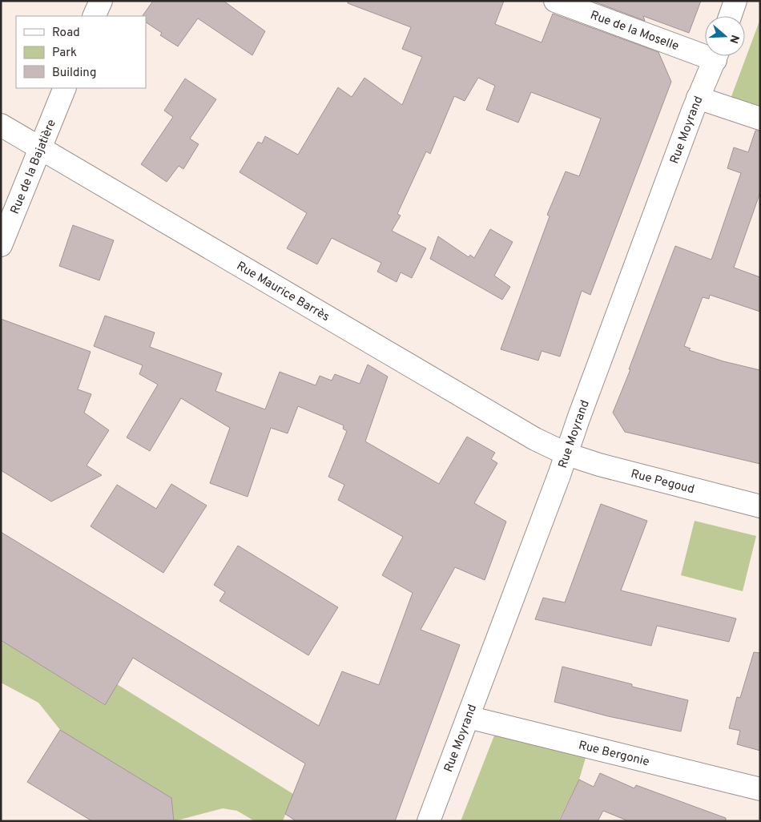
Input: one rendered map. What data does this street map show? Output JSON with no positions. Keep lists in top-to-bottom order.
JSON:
{
  "streets": {
    "street": [
      "Rue de la Moselle",
      "Rue Moyrand",
      "Rue de la Bajatière",
      "Rue Maurice Barrès",
      "Rue Pegoud",
      "Rue Bergonie"
    ]
  },
  "crossings": [
    ["Rue Moyrand", "Rue Maurice Barrès"],
    ["Rue Moyrand", "Rue Pegoud"],
    ["Rue Moyrand", "Rue Bergonie"],
    ["Rue de la Bajatière", "Rue Maurice Barrès"],
    ["Rue Maurice Barrès", "Rue Pegoud"]
  ],
  "legend": ["Road", "Park", "Building"],
  "north": "right"
}
